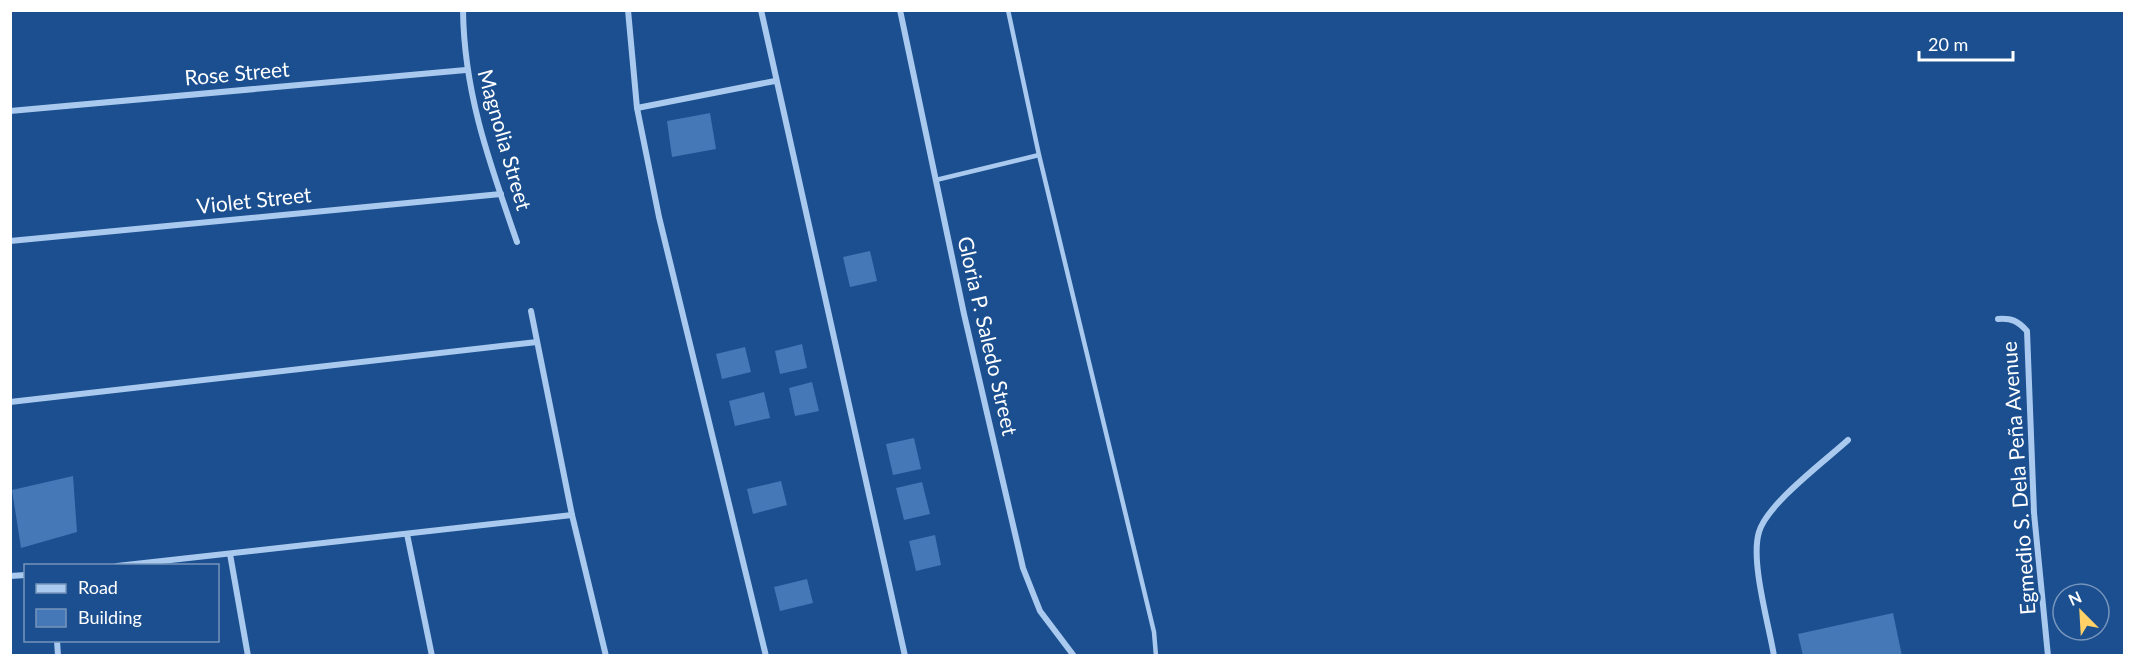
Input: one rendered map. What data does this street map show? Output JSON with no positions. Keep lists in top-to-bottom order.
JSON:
{
  "streets": {
    "street": [
      "Rose Street",
      "Magnolia Street",
      "Violet Street",
      "Gloria P. Saledo Street",
      "Egmedio S. Dela Peña Avenue"
    ]
  },
  "crossings": [
    ["Rose Street", "Magnolia Street"],
    ["Magnolia Street", "Violet Street"]
  ],
  "legend": ["Road", "Building"],
  "scale_bar": "20 m",
  "north": "top left"
}
